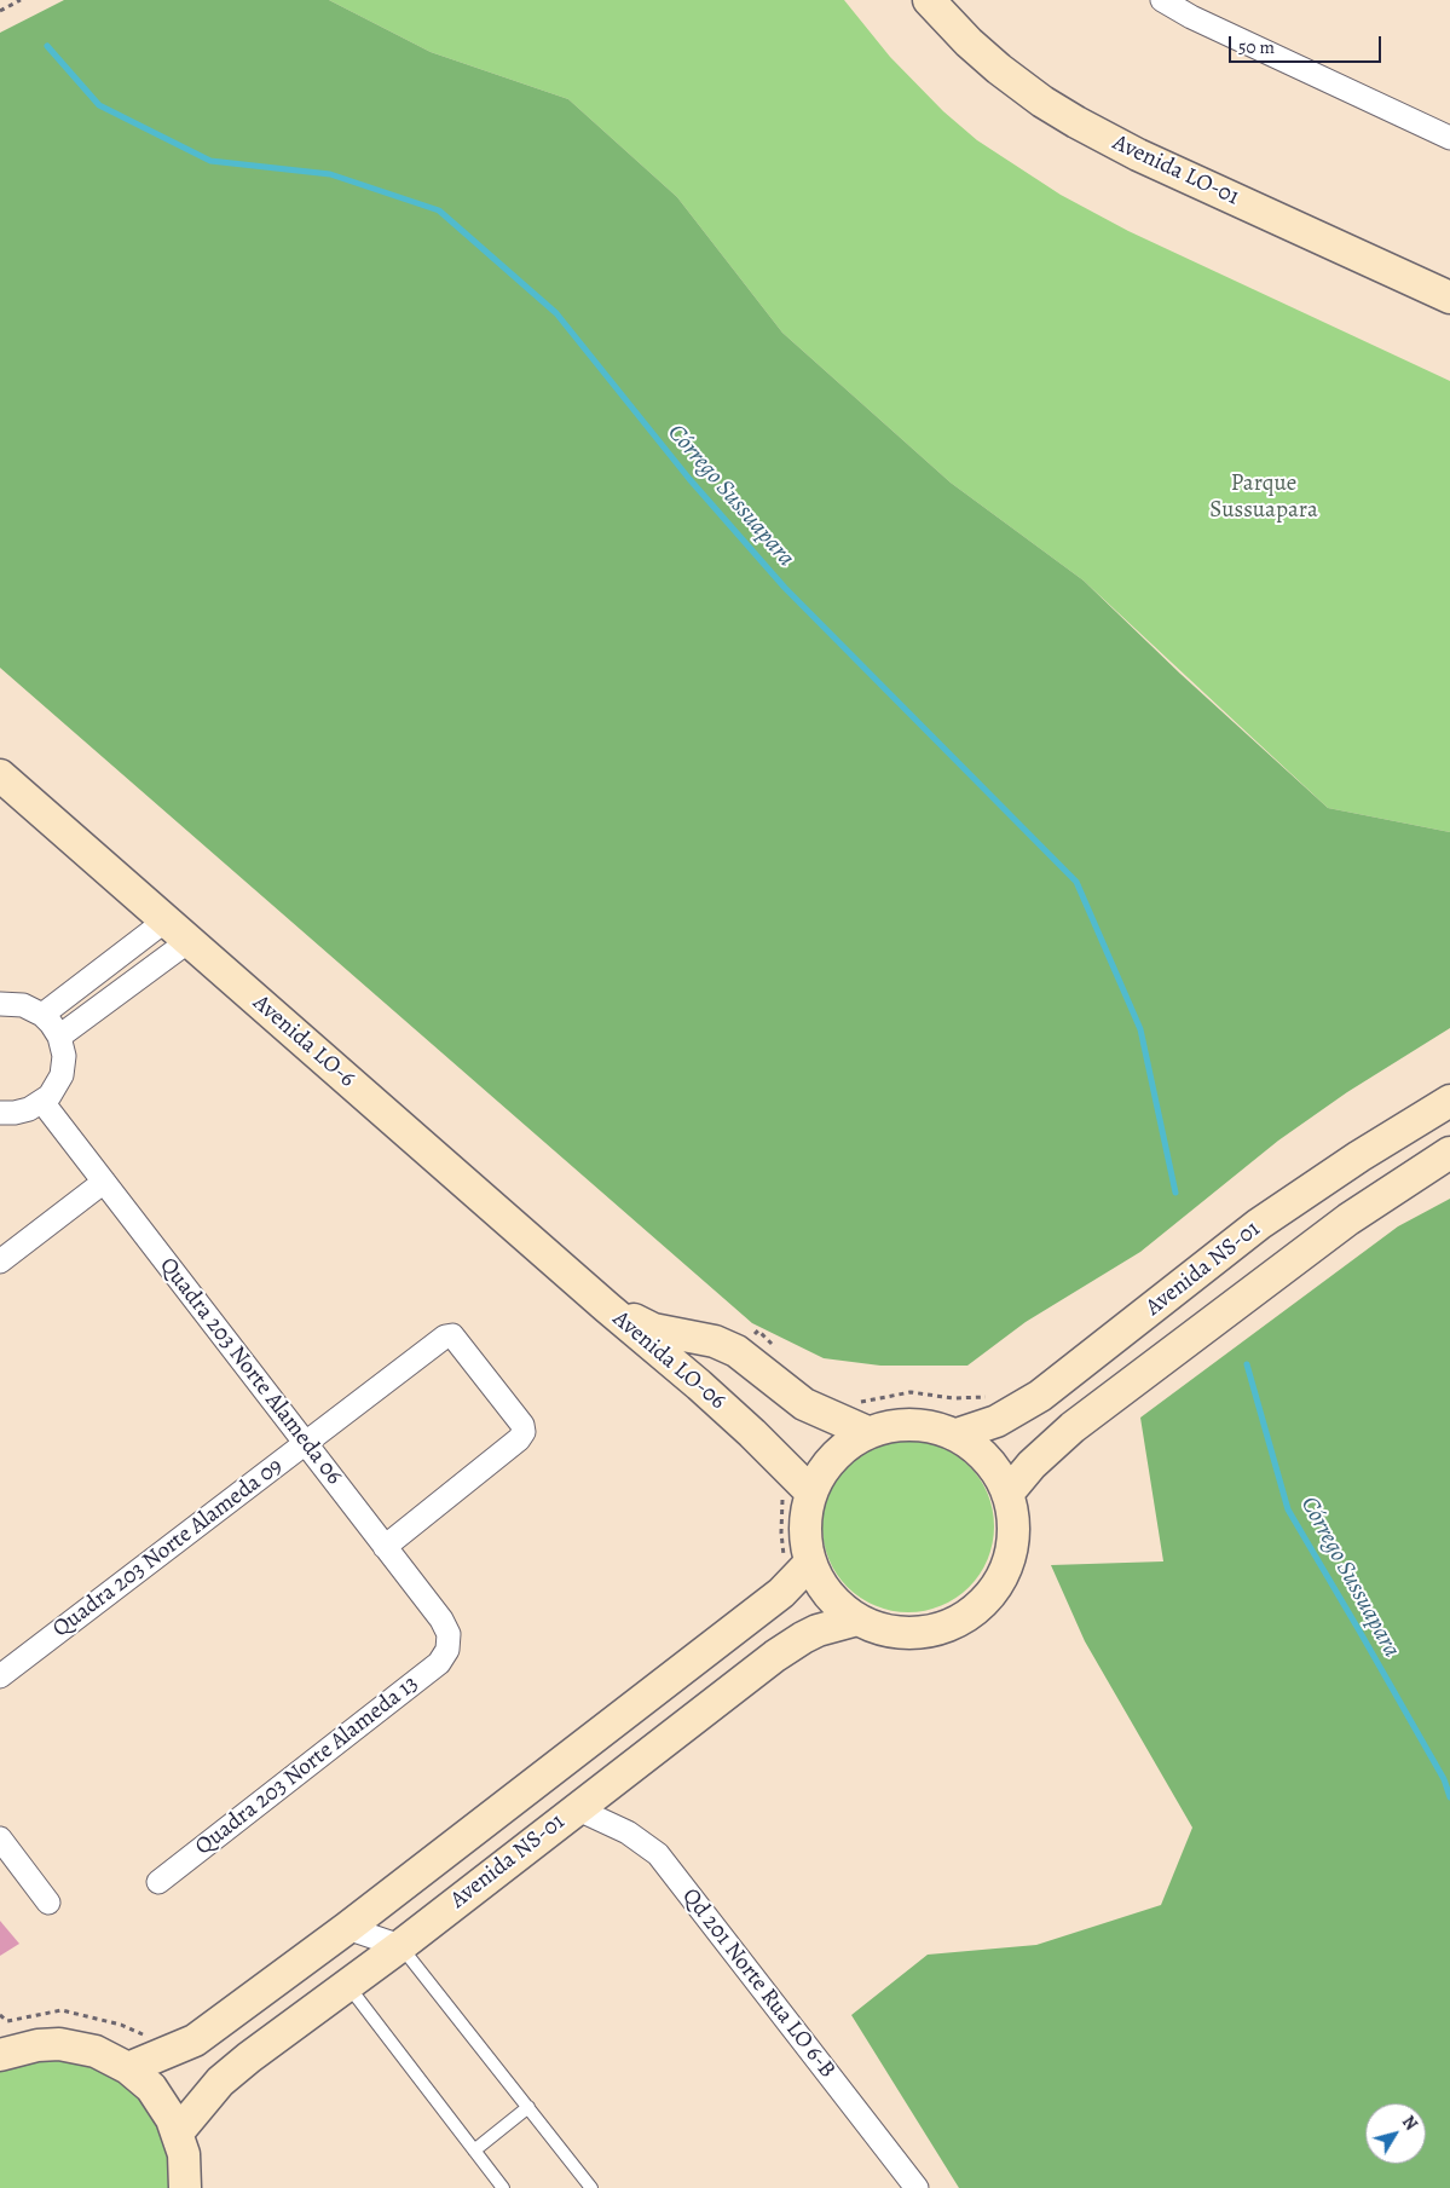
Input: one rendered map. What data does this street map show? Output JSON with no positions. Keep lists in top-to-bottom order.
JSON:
{
  "streets": {
    "street": [
      "Avenida LO-01",
      "Avenida LO-6",
      "Avenida NS-01",
      "Avenida LO-06",
      "Quadra 203 Norte Alameda 06",
      "Quadra 203 Norte Alameda 09",
      "Quadra 203 Norte Alameda 13",
      "Qd 201 Norte Rua LO 6-B"
    ]
  },
  "crossings": [
    ["Avenida LO-6", "Avenida LO-06"],
    ["Avenida NS-01", "Avenida LO-06"],
    ["Avenida NS-01", "Qd 201 Norte Rua LO 6-B"],
    ["Quadra 203 Norte Alameda 06", "Quadra 203 Norte Alameda 09"],
    ["Quadra 203 Norte Alameda 06", "Quadra 203 Norte Alameda 13"]
  ],
  "water": ["Córrego Sussuapara"],
  "parks": ["Parque Sussuapara"],
  "scale_bar": "50 m",
  "north": "top right"
}
